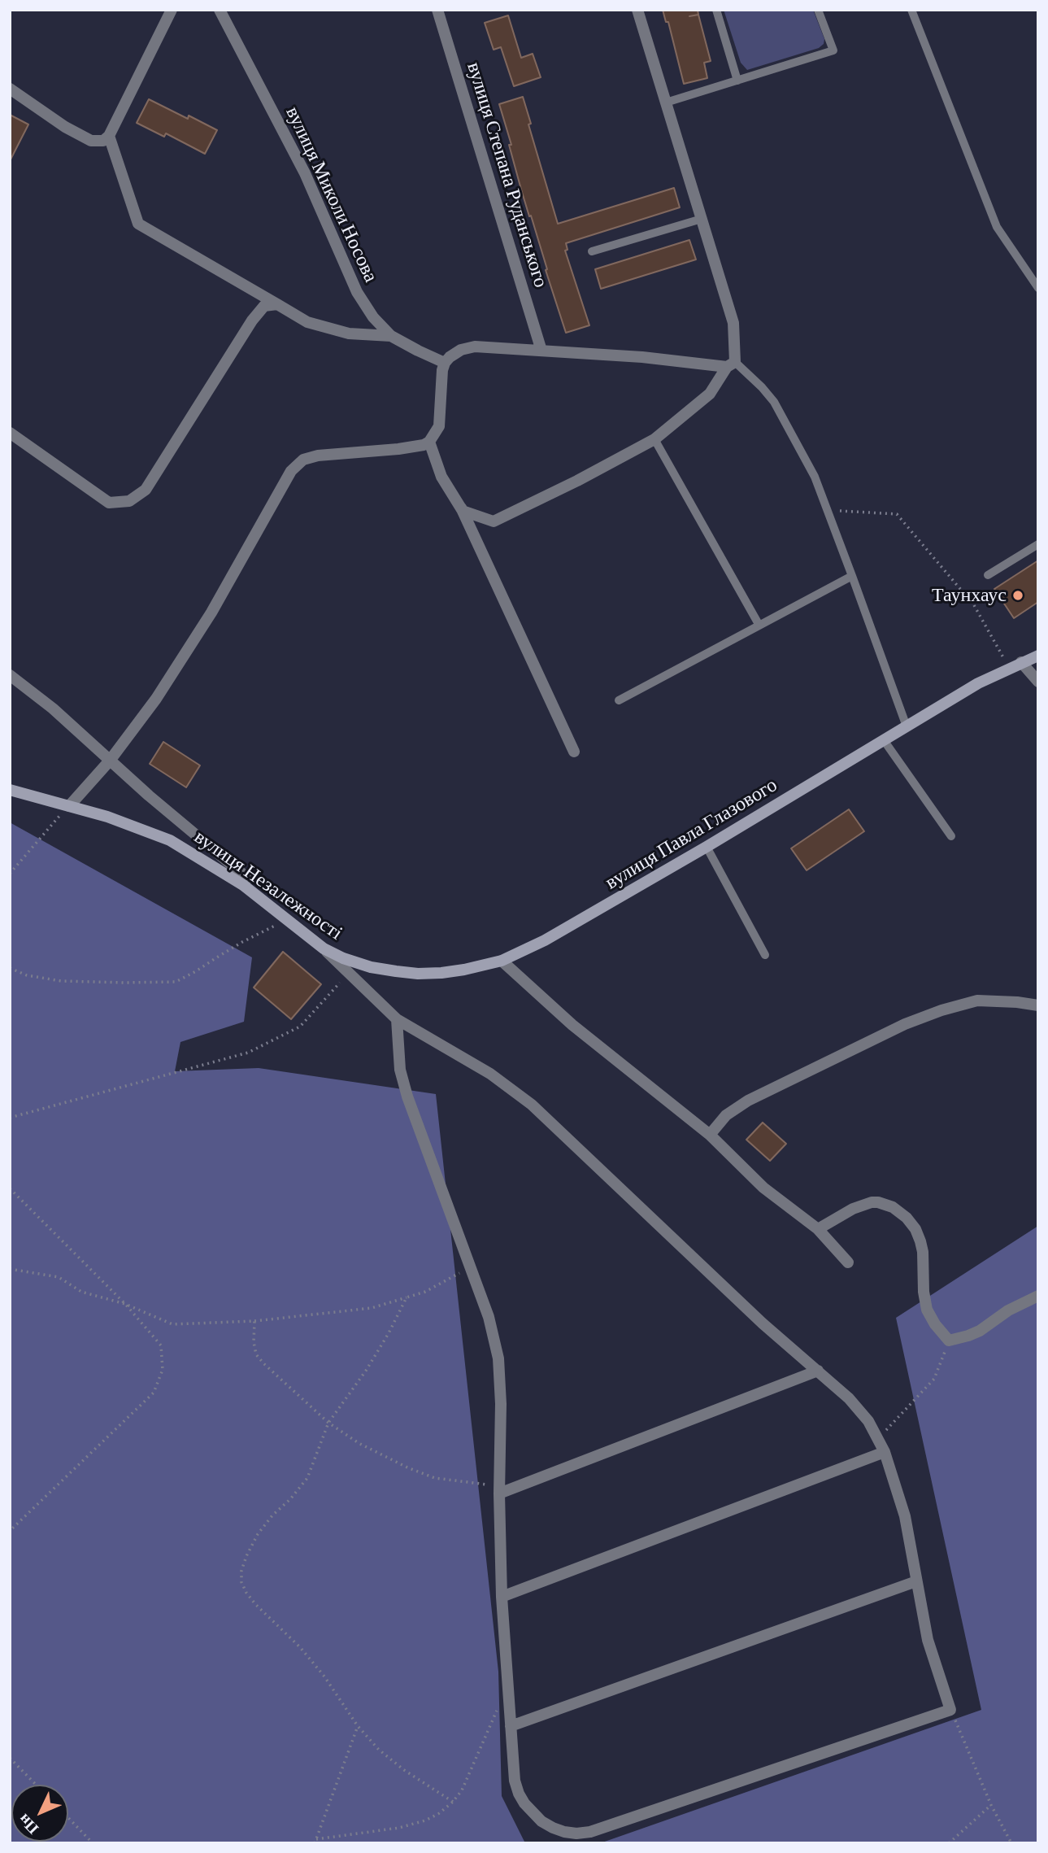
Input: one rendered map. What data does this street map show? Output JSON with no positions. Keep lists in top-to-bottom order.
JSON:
{
  "streets": {
    "main road": ["вулиця Павла Глазового", "вулиця Незалежності"],
    "street": ["вулиця Степана Руданського", "вулиця Миколи Носова"]
  },
  "crossings": [
    ["вулиця Павла Глазового", "вулиця Незалежності"]
  ],
  "places": ["Таунхаус"],
  "north": "bottom left"
}
